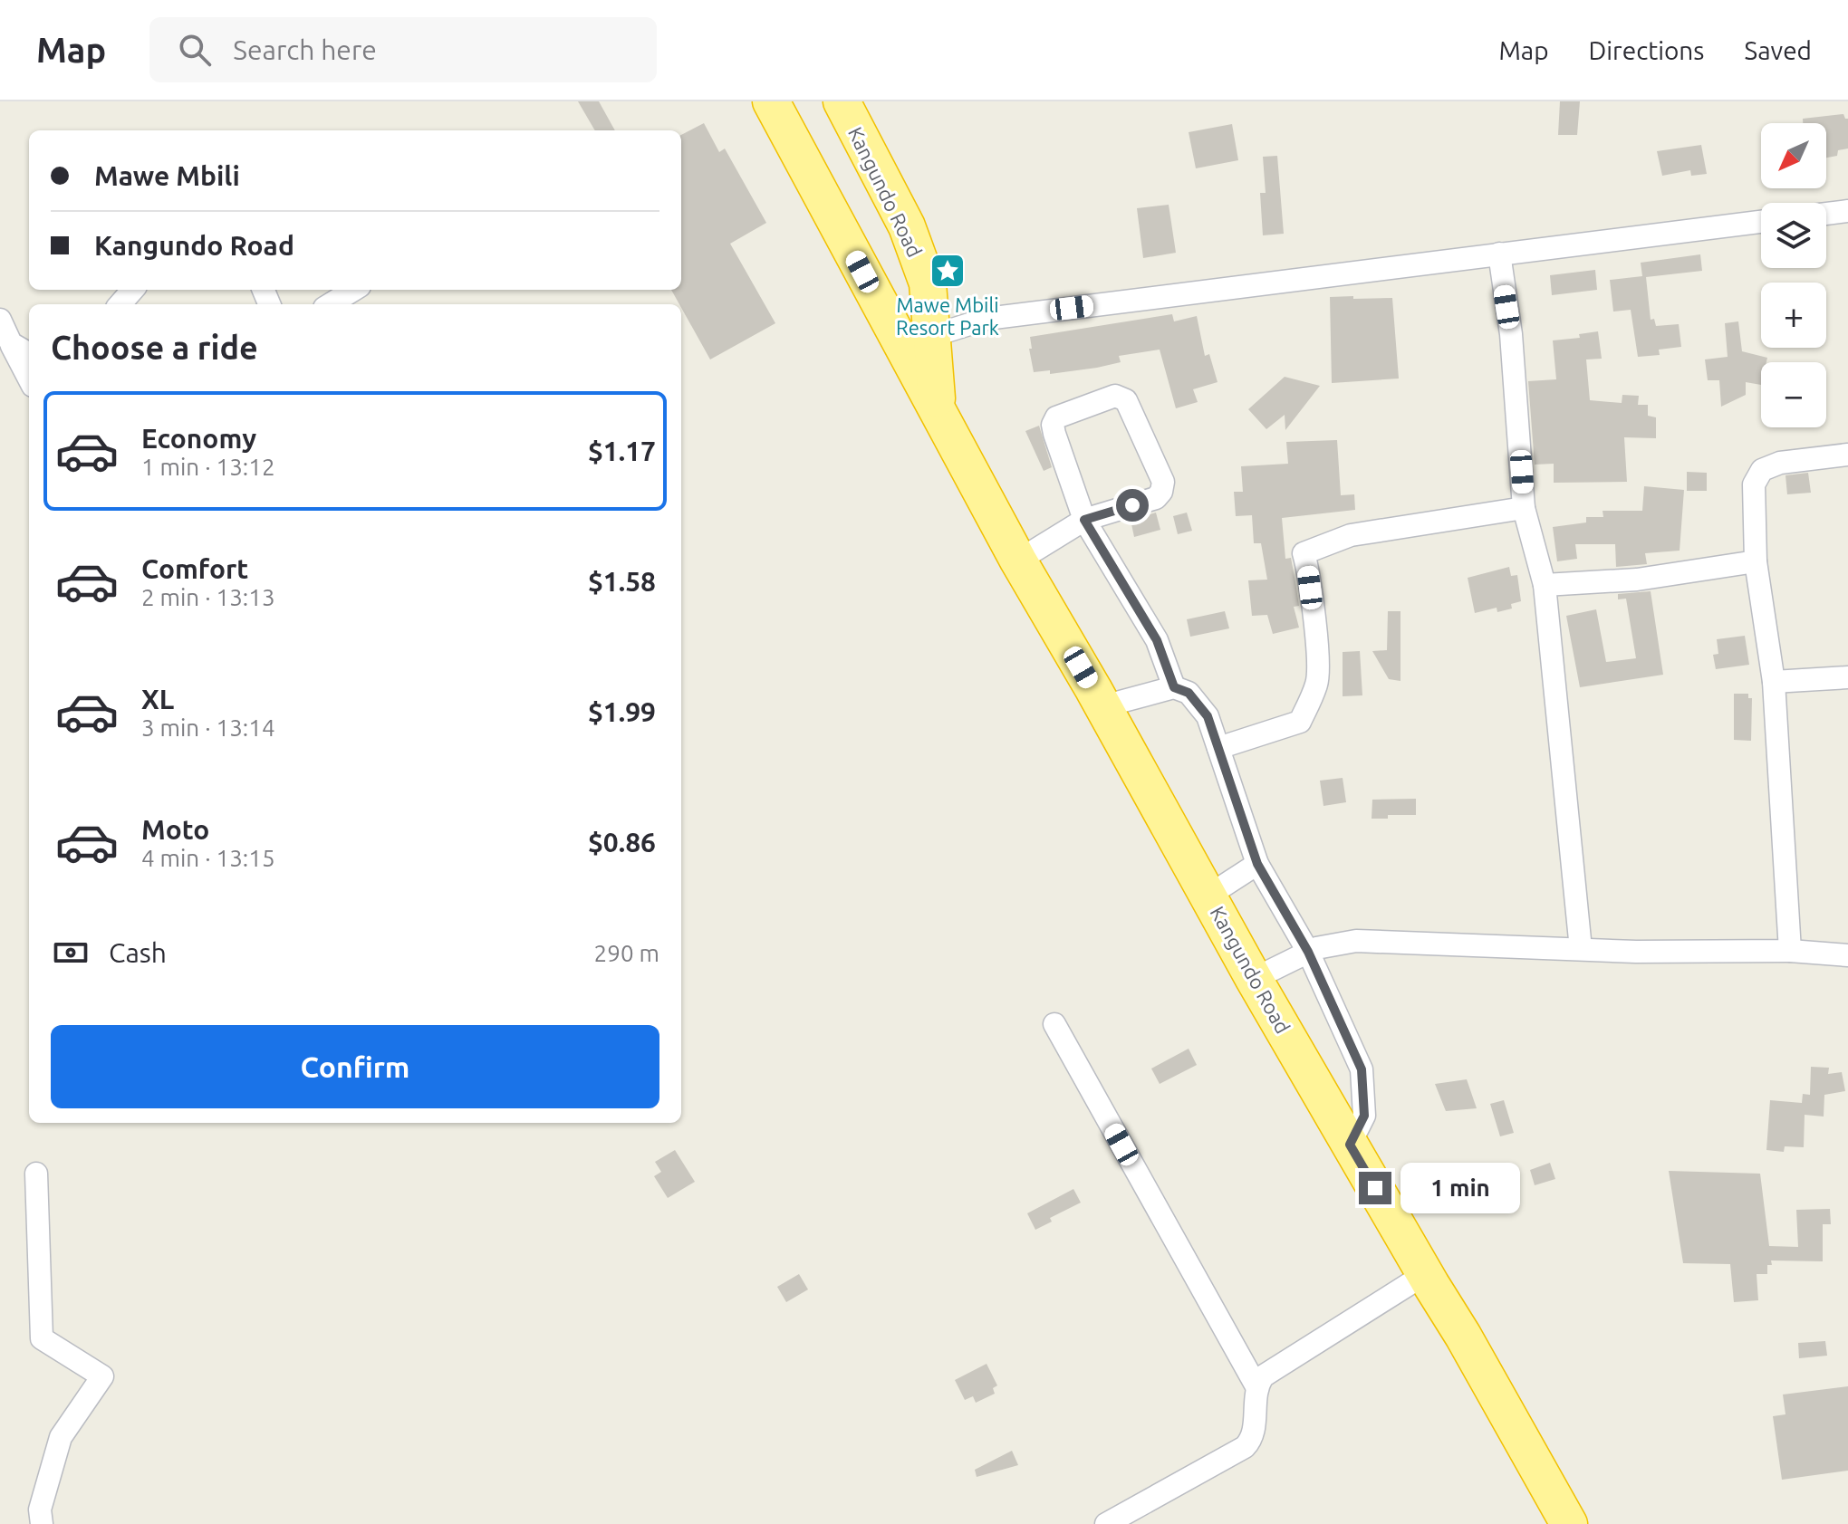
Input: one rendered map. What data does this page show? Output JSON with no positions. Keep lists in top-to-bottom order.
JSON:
{
  "streets": {
    "highway": ["Kangundo Road"]
  },
  "places": {
    "place": ["Mawe Mbili Resort Park"]
  },
  "north": "bottom left",
  "page": {
    "header": "Map",
    "search": "Search here",
    "nav": ["Map", "Directions", "Saved"],
    "map_buttons": ["+", "−"],
    "banner": ["Mawe Mbili", "Kangundo Road"],
    "heading": "Choose a ride",
    "list": [
      {
        "name": "Economy",
        "note": "1 min · 13:12",
        "value": "$1.17"
      },
      {
        "name": "Comfort",
        "note": "2 min · 13:13",
        "value": "$1.58"
      },
      {
        "name": "XL",
        "note": "3 min · 13:14",
        "value": "$1.99"
      },
      {
        "name": "Moto",
        "note": "4 min · 13:15",
        "value": "$0.86"
      }
    ],
    "pay": ["Cash", "290 m"],
    "buttons": "Confirm",
    "bubble": "1 min"
  }
}
